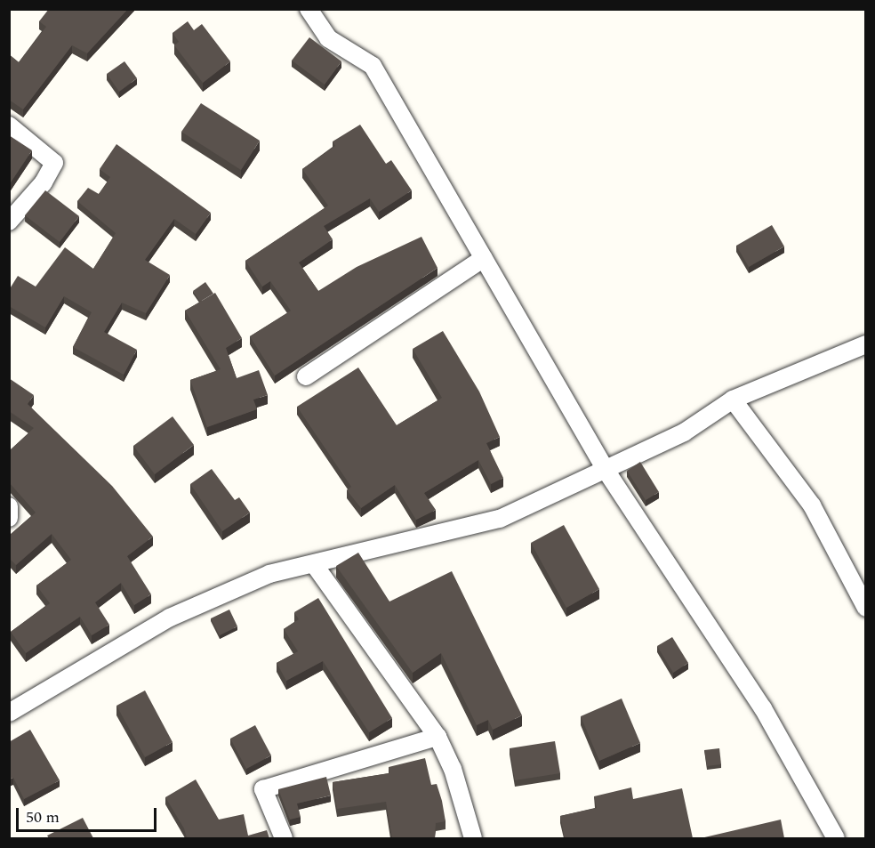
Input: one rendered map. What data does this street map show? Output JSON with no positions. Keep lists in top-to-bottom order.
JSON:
{
  "scale_bar": "50 m"
}
